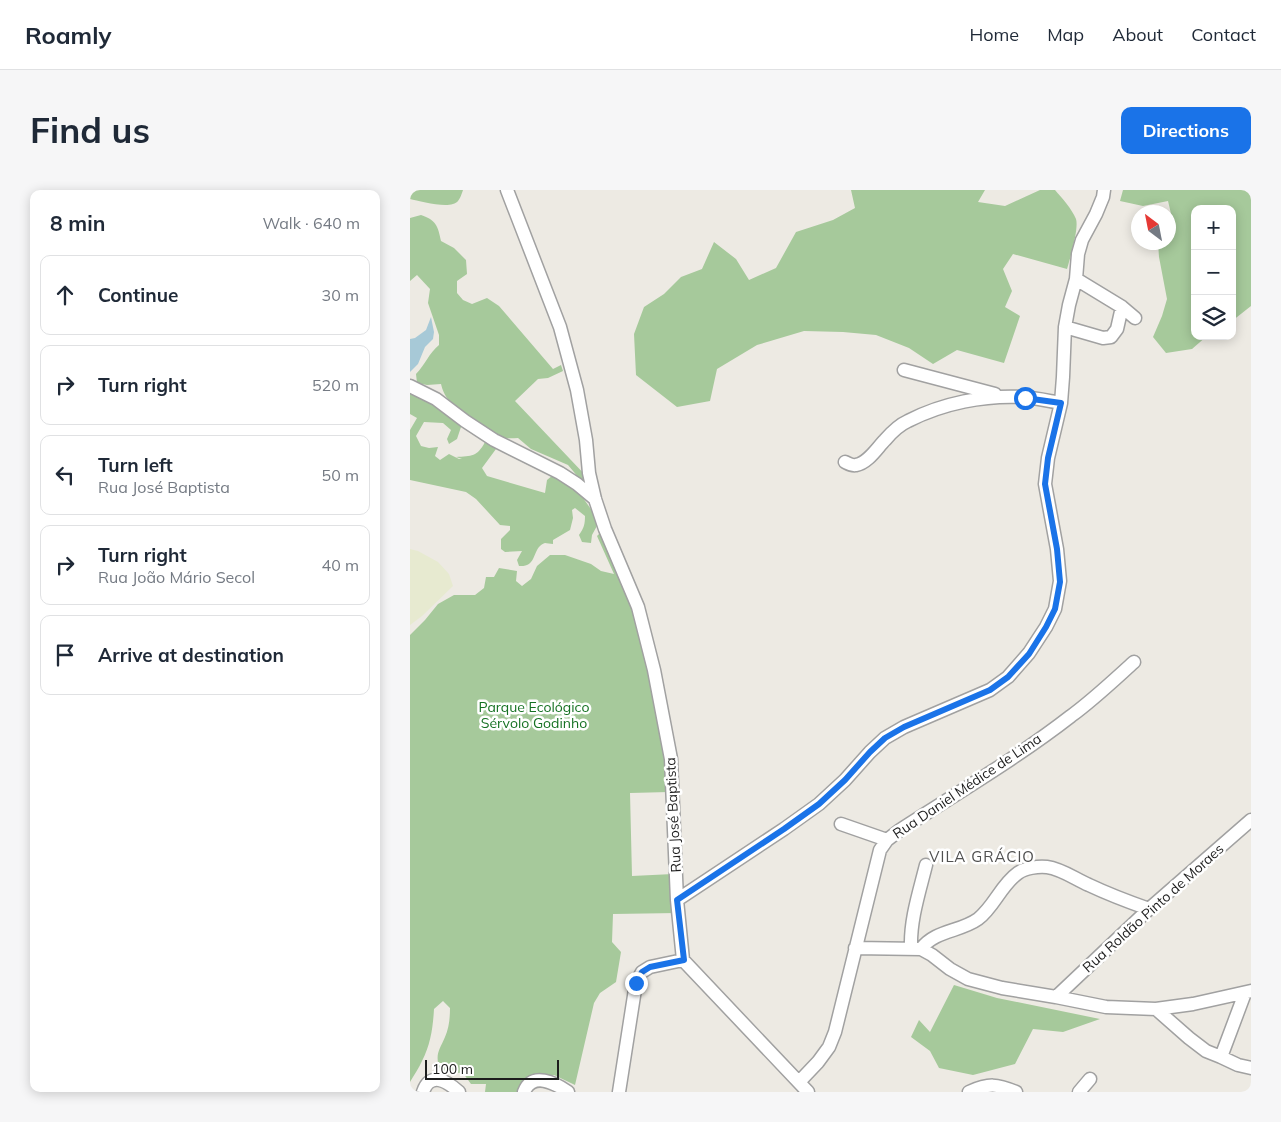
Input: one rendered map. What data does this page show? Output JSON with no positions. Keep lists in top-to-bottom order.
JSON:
{
  "streets": {
    "street": ["Rua Daniel Médice de Lima", "Rua José Baptista", "Rua Roldão Pinto de Moraes"]
  },
  "districts": ["VILA GRÁCIO"],
  "parks": ["Parque Ecológico Sérvolo Godinho"],
  "scale_bar": "100 m",
  "north": "top left",
  "page": {
    "header": "Roamly",
    "nav": [
      "Home",
      "Map",
      "About",
      "Contact"
    ],
    "buttons": "Directions",
    "title": "Find us",
    "heading": ["8 min", "Walk · 640 m"],
    "map_buttons": ["+", "−"],
    "list": [
      ["Continue", "30 m"],
      ["Turn right", "520 m"],
      ["Turn left", "Rua José Baptista", "50 m"],
      ["Turn right", "Rua João Mário Secol", "40 m"],
      "Arrive at destination"
    ],
    "scale": "100 m"
  }
}
